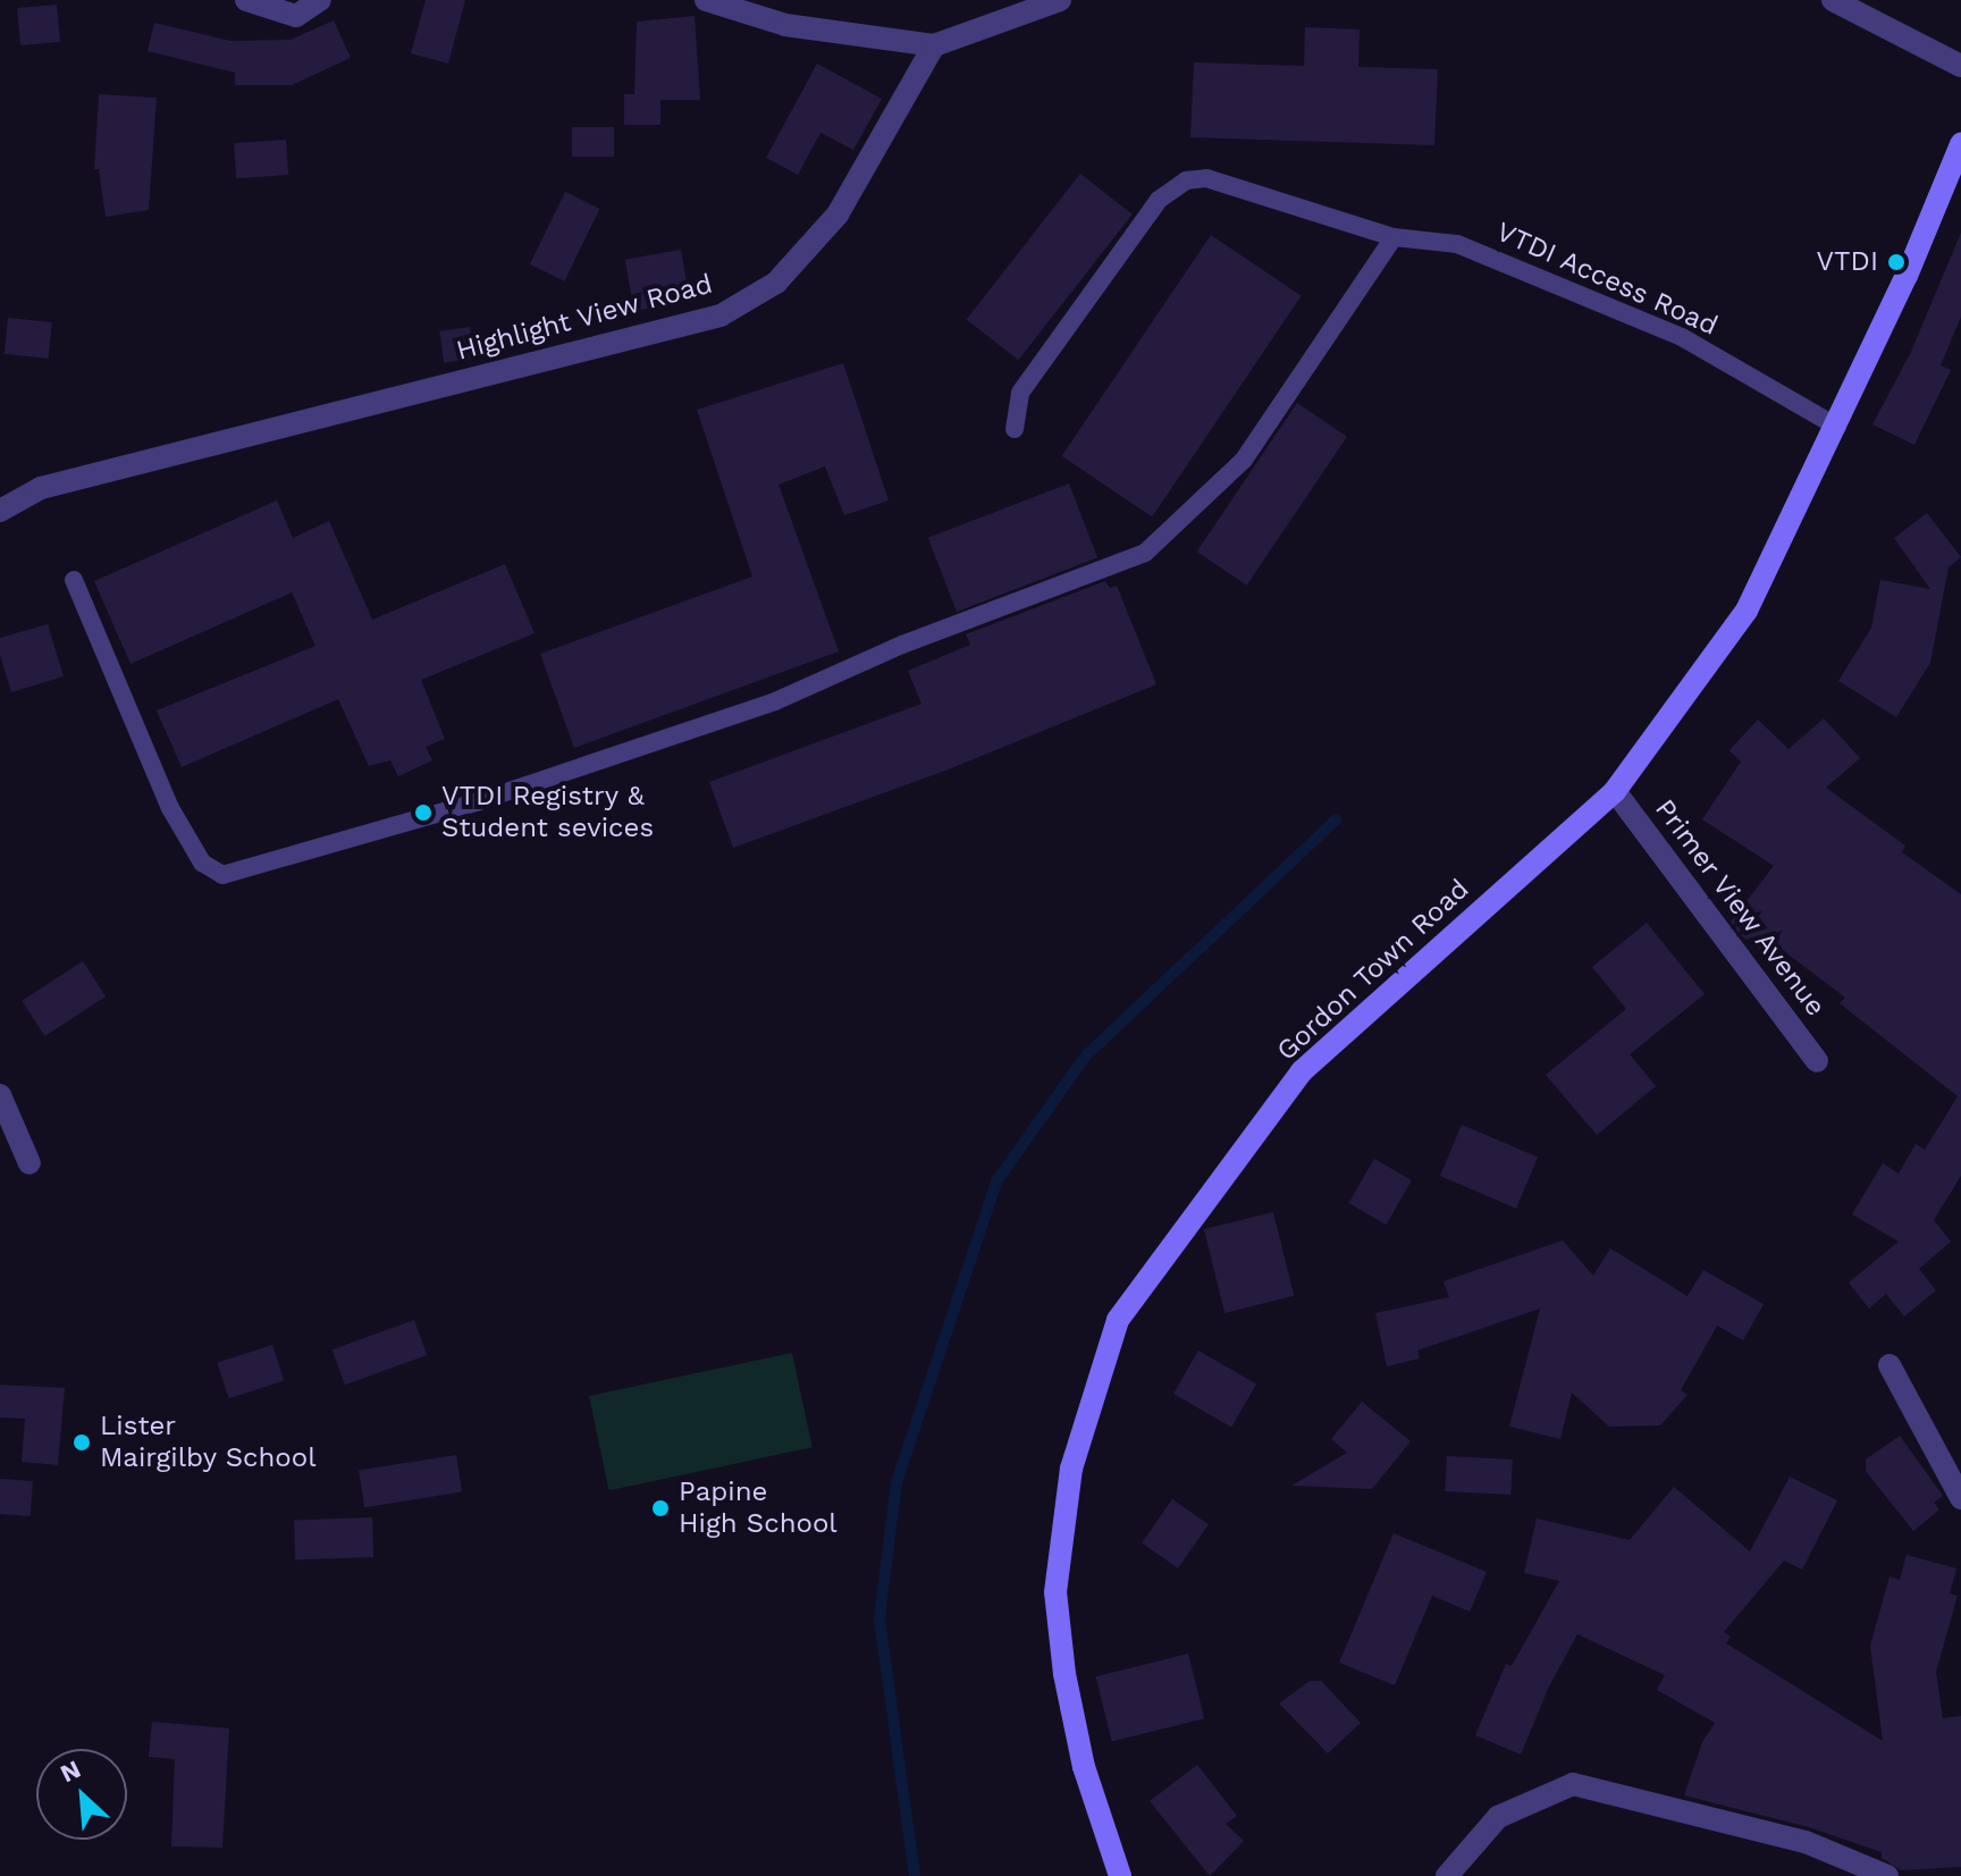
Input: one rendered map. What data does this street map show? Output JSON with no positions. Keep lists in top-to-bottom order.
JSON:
{
  "streets": {
    "main road": ["Gordon Town Road"],
    "street": ["Highlight View Road", "Primer View Avenue"],
    "lane": ["VTDI Access Road"]
  },
  "crossings": [
    ["VTDI Access Road", "Gordon Town Road"],
    ["Primer View Avenue", "Gordon Town Road"]
  ],
  "places": [
    "VTDI",
    "VTDI Registry & Student sevices",
    "Lister Mairgilby School",
    "Papine High School"
  ],
  "north": "top left"
}
